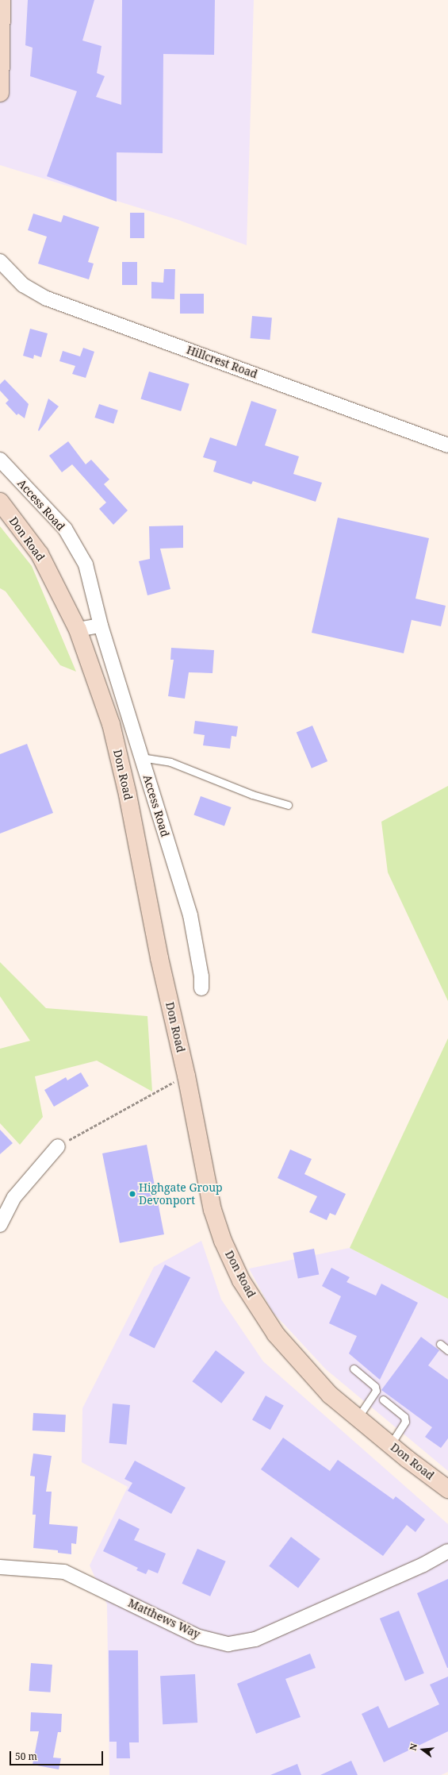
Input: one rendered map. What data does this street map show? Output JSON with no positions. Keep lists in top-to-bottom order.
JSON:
{
  "streets": {
    "main road": ["Don Road"],
    "street": ["Hillcrest Road", "Access Road", "Matthews Way"]
  },
  "places": ["Highgate Group Devonport"],
  "scale_bar": "50 m",
  "north": "left"
}
